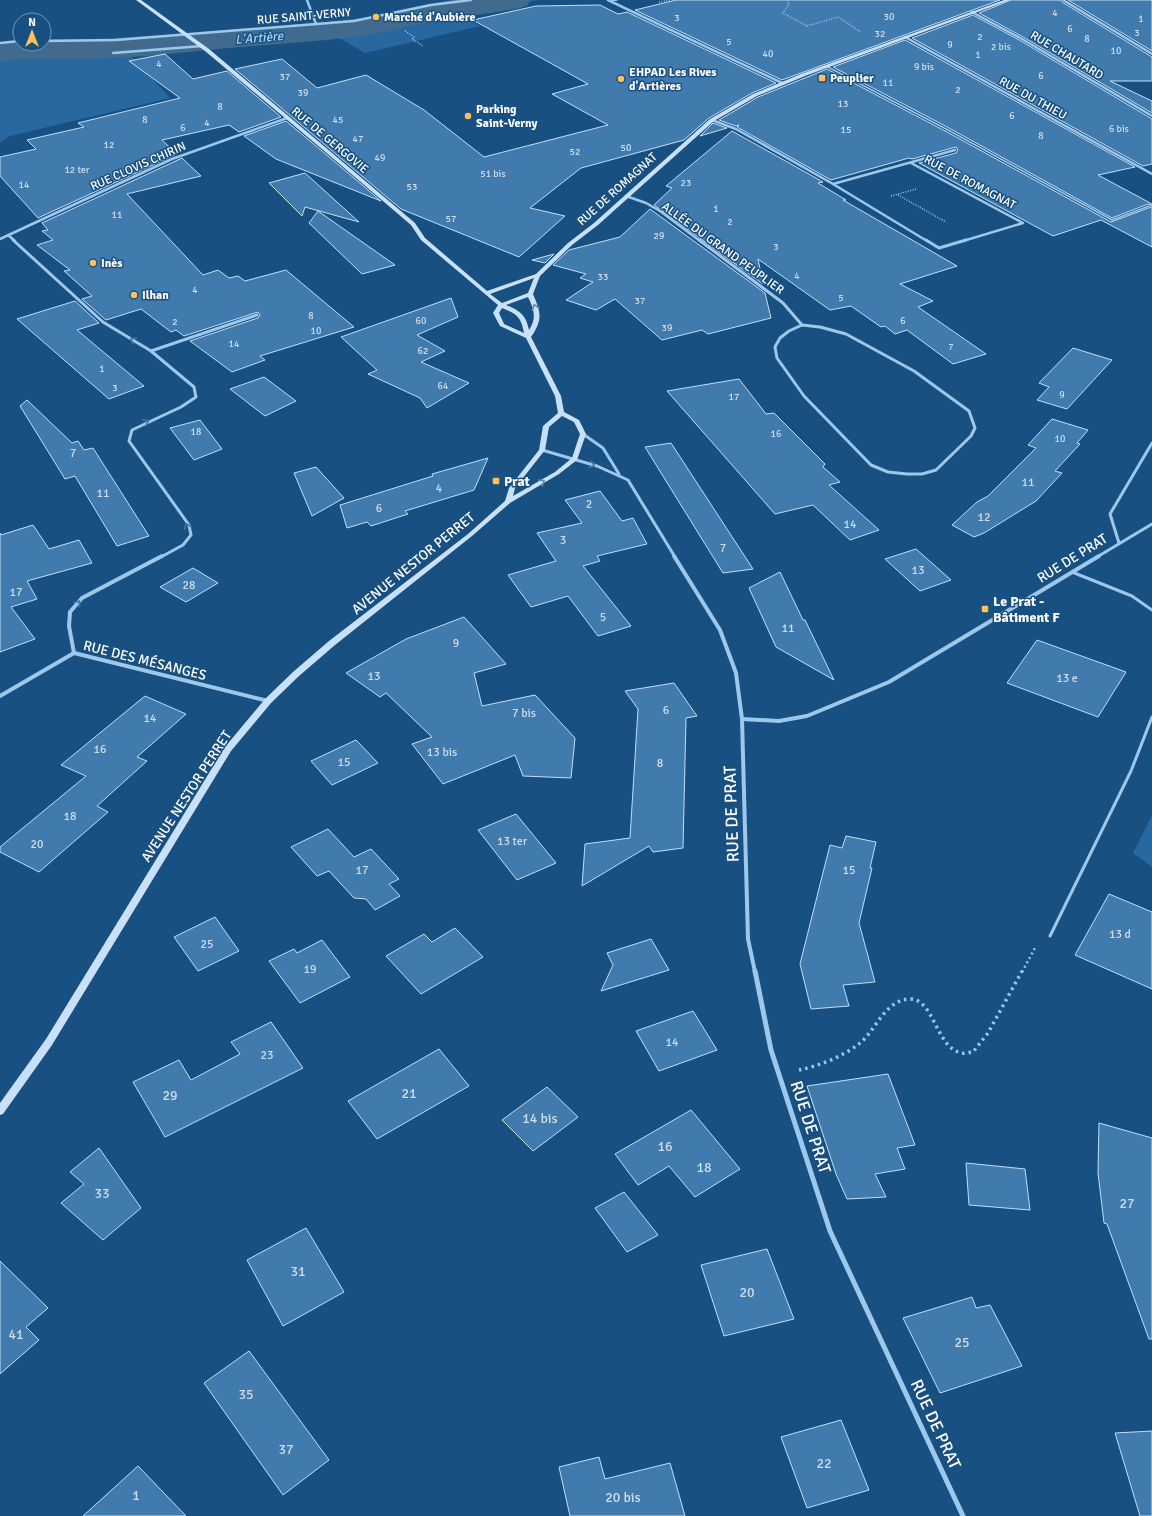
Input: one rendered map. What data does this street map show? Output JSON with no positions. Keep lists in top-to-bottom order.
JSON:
{
  "streets": {
    "main road": ["RUE DE GERGOVIE", "RUE DE ROMAGNAT", "AVENUE NESTOR PERRET"],
    "street": [
      "RUE SAINT-VERNY",
      "RUE CHAUTARD",
      "RUE DU THIEU",
      "RUE CLOVIS CHIRIN",
      "ALLÉE DU GRAND PEUPLIER",
      "RUE DE PRAT",
      "RUE DES MÉSANGES"
    ]
  },
  "crossings": [
    ["RUE SAINT-VERNY", "RUE DE GERGOVIE"],
    ["RUE CHAUTARD", "RUE DE ROMAGNAT"],
    ["RUE DU THIEU", "RUE DE ROMAGNAT"],
    ["RUE DE GERGOVIE", "RUE CLOVIS CHIRIN"],
    ["RUE DE GERGOVIE", "RUE DE ROMAGNAT"],
    ["RUE DE GERGOVIE", "RUE DE PRAT"],
    ["RUE DE GERGOVIE", "AVENUE NESTOR PERRET"],
    ["RUE CLOVIS CHIRIN", "RUE DES MÉSANGES"],
    ["RUE DE ROMAGNAT", "ALLÉE DU GRAND PEUPLIER"],
    ["RUE DE PRAT", "AVENUE NESTOR PERRET"],
    ["AVENUE NESTOR PERRET", "RUE DES MÉSANGES"]
  ],
  "water": ["L'Artière"],
  "places": {
    "other": [
      "Marché d'Aubière",
      "EHPAD Les Rives d'Artières",
      "Parking Saint-Verny",
      "Inès",
      "Ilhan"
    ],
    "transit": ["Peuplier", "Prat", "Le Prat - Bâtiment F"]
  },
  "house_numbers": [
    "4",
    "30",
    "3",
    "1",
    "6",
    "3",
    "32",
    "2",
    "8",
    "5",
    "9",
    "2 bis",
    "10",
    "40",
    "1",
    "4",
    "9 bis",
    "6",
    "37",
    "11",
    "2",
    "39",
    "13",
    "8",
    "6",
    "8",
    "45",
    "4",
    "6",
    "6 bis",
    "15",
    "8",
    "47",
    "12",
    "50",
    "52",
    "49",
    "12 ter",
    "51 bis",
    "23",
    "14",
    "53",
    "1",
    "11",
    "57",
    "2",
    "29",
    "3",
    "4",
    "33",
    "4",
    "5",
    "37",
    "8",
    "60",
    "6",
    "2",
    "39",
    "10",
    "14",
    "7",
    "62",
    "1",
    "64",
    "3",
    "9",
    "17",
    "18",
    "16",
    "10",
    "7",
    "11",
    "4",
    "11",
    "2",
    "6",
    "12",
    "14",
    "3",
    "7",
    "13",
    "28",
    "17",
    "5",
    "11",
    "9",
    "13",
    "13 e",
    "6",
    "7 bis",
    "14",
    "16",
    "13 bis",
    "15",
    "8",
    "18",
    "13 ter",
    "20",
    "17",
    "15",
    "13 d",
    "25",
    "19",
    "14",
    "23",
    "21",
    "29",
    "14 bis",
    "16",
    "18",
    "33",
    "27",
    "31",
    "20",
    "41",
    "25",
    "35",
    "37",
    "22",
    "1",
    "20 bis"
  ],
  "north": "top"
}
